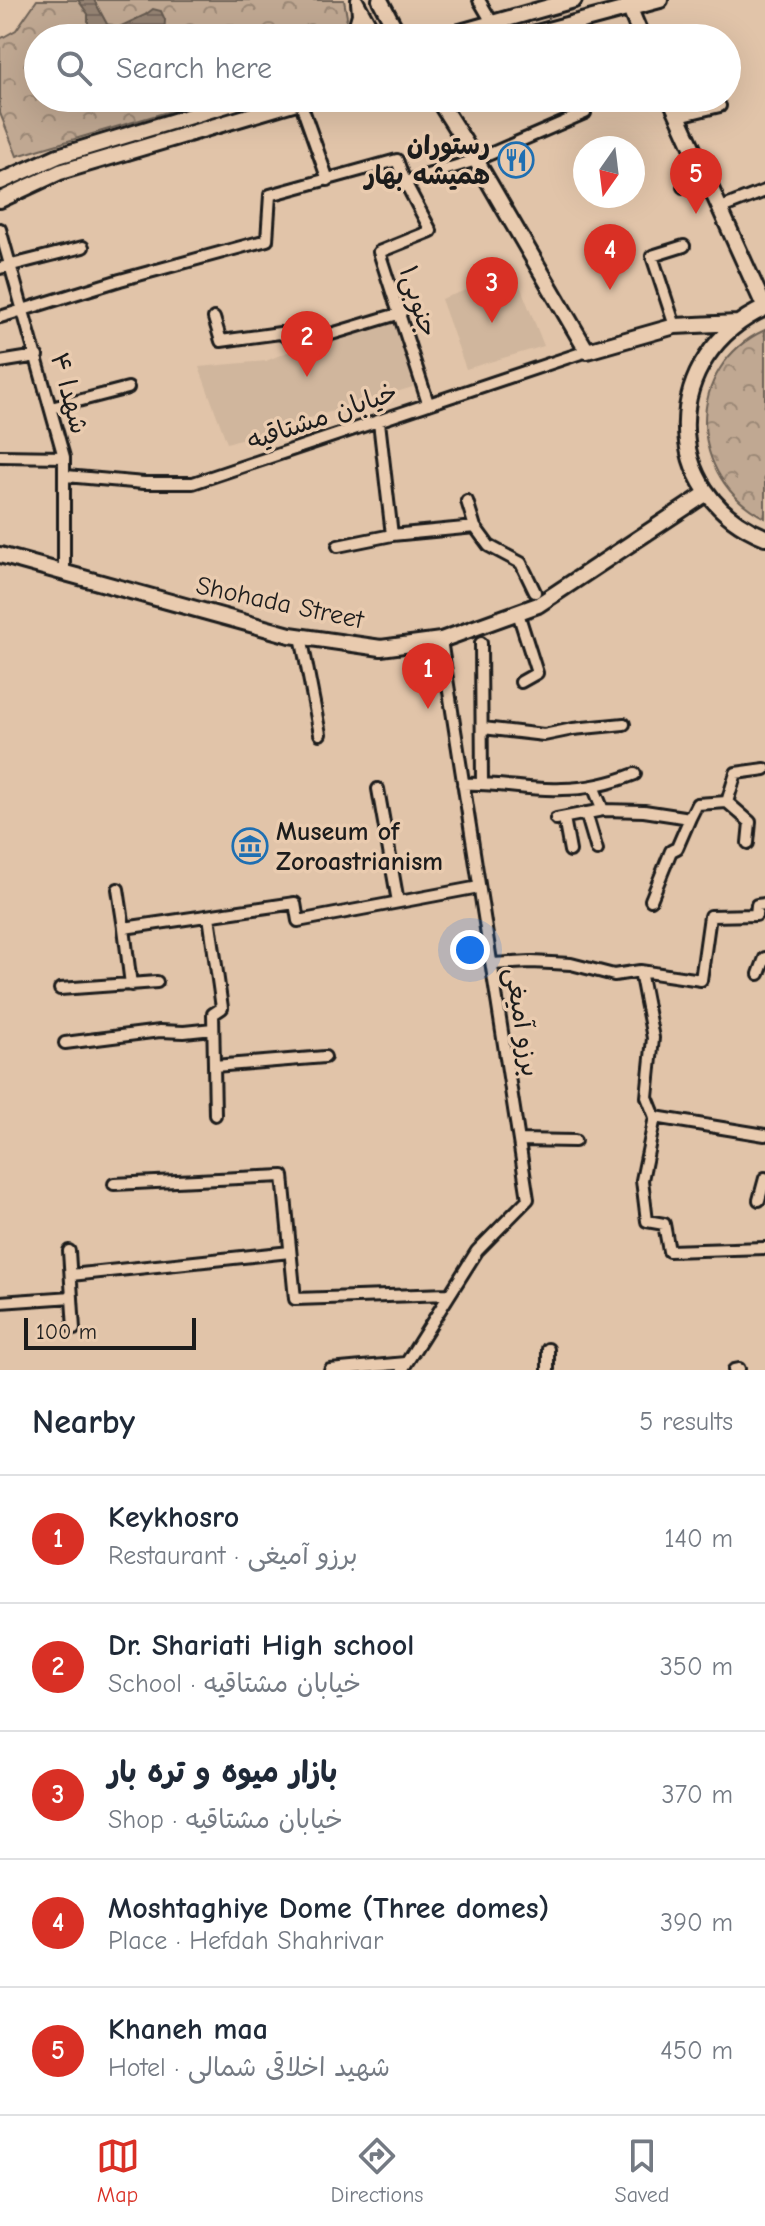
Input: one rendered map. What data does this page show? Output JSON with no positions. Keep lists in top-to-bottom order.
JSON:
{
  "streets": {
    "main road": ["Shohada Street"],
    "street": [
      "جنوبی۱",
      "شهدا ۴",
      "خیابان مشتاقیه",
      "برزو آمیغی"
    ]
  },
  "crossings": [
    ["جنوبی۱", "خیابان مشتاقیه"],
    ["شهدا ۴", "خیابان مشتاقیه"],
    ["شهدا ۴", "Shohada Street"],
    ["Shohada Street", "برزو آمیغی"]
  ],
  "places": {
    "restaurant": ["رستوران همیشه بهار"],
    "museum": ["Museum of Zoroastrianism"]
  },
  "scale_bar": "100 m",
  "north": "bottom",
  "page": {
    "search": "Search here",
    "pins": [
      "5",
      "4",
      "3",
      "2",
      "1"
    ],
    "scale": "100 m",
    "heading": ["Nearby", "5 results"],
    "list": [
      {
        "mark": "1",
        "name": "Keykhosro",
        "note": "Restaurant · برزو آمیغی",
        "value": "140 m"
      },
      {
        "mark": "2",
        "name": "Dr. Shariati High school",
        "note": "School · خیابان مشتاقیه",
        "value": "350 m"
      },
      {
        "mark": "3",
        "name": "بازار میوه و تره بار",
        "note": "Shop · خیابان مشتاقیه",
        "value": "370 m"
      },
      {
        "mark": "4",
        "name": "Moshtaghiye Dome (Three domes)",
        "note": "Place · Hefdah Shahrivar",
        "value": "390 m"
      },
      {
        "mark": "5",
        "name": "Khaneh maa",
        "note": "Hotel · شهید اخلاقی شمالی",
        "value": "450 m"
      }
    ],
    "nav": ["Map", "Directions", "Saved"]
  }
}
